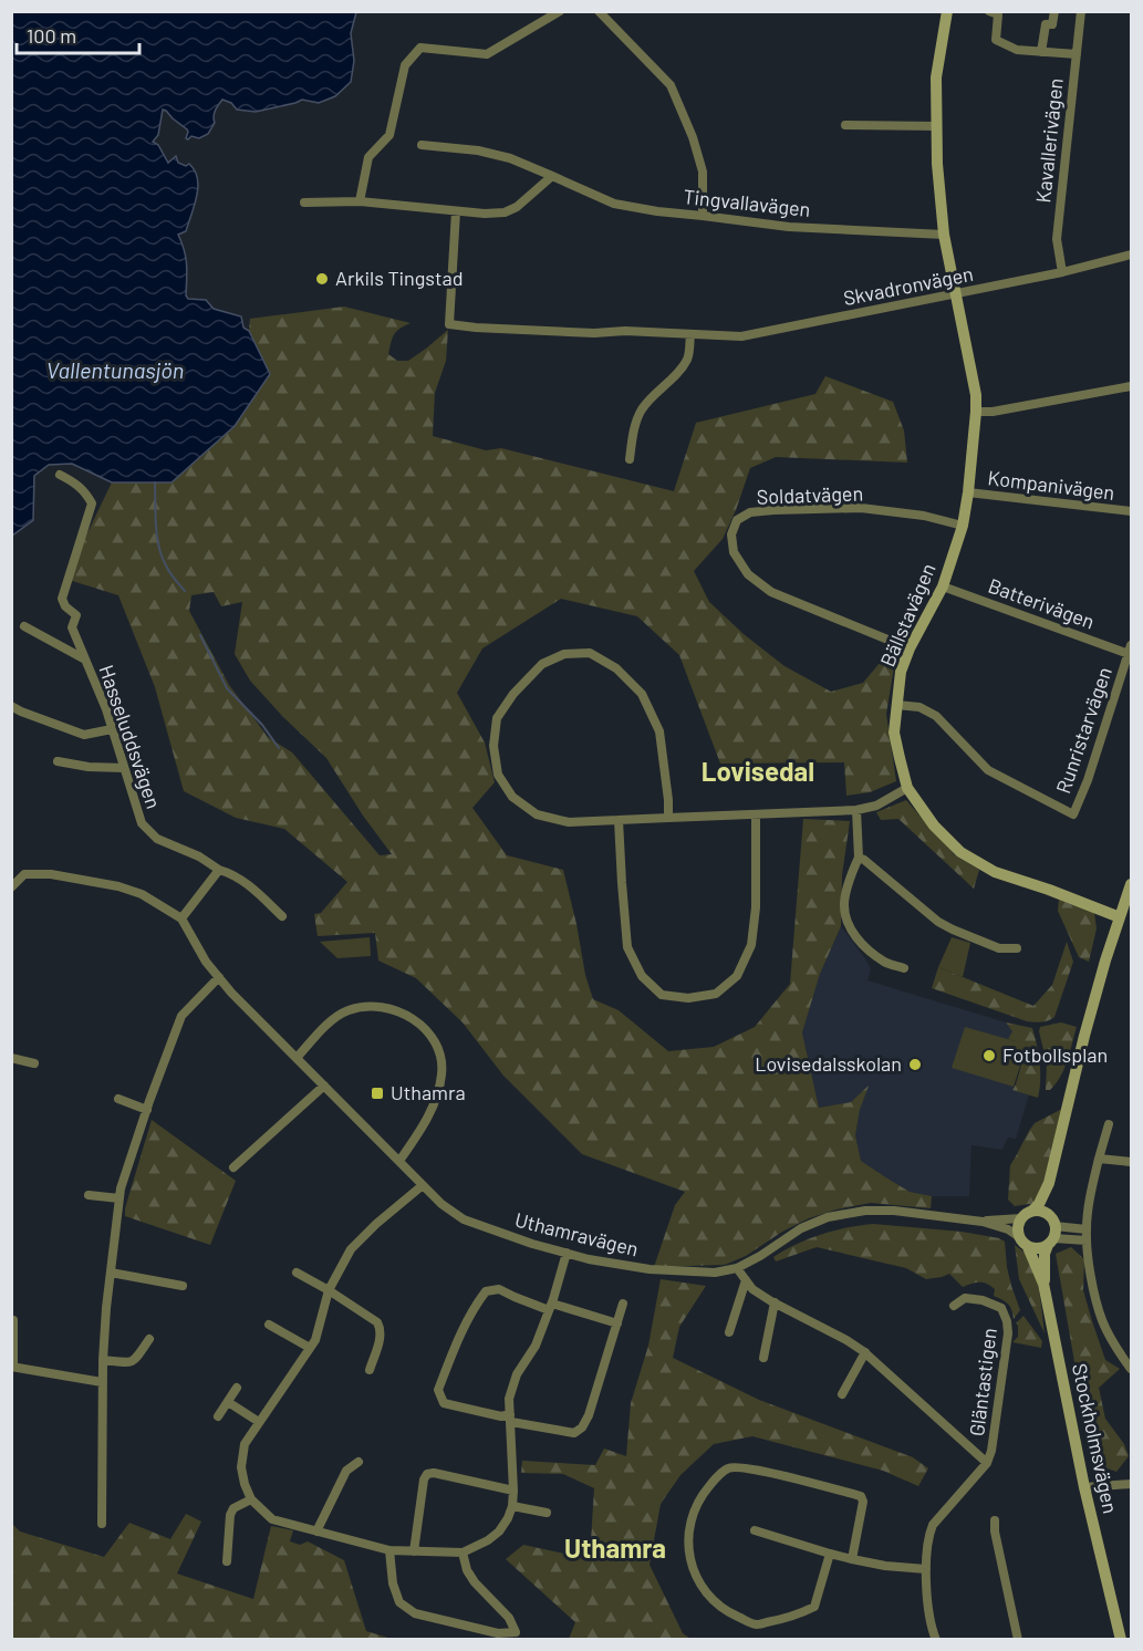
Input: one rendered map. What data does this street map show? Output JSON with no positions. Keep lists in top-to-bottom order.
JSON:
{
  "streets": {
    "street": [
      "Kavallerivägen",
      "Tingvallavägen",
      "Skvadronvägen",
      "Kompanivägen",
      "Soldatvägen",
      "Batterivägen",
      "Bällstavägen",
      "Runristarvägen",
      "Hasseluddsvägen",
      "Uthamravägen",
      "Gläntastigen",
      "Stockholmsvägen"
    ]
  },
  "crossings": [
    ["Kavallerivägen", "Skvadronvägen"],
    ["Tingvallavägen", "Bällstavägen"],
    ["Skvadronvägen", "Bällstavägen"],
    ["Kompanivägen", "Bällstavägen"],
    ["Soldatvägen", "Bällstavägen"],
    ["Batterivägen", "Bällstavägen"],
    ["Batterivägen", "Runristarvägen"],
    ["Bällstavägen", "Runristarvägen"],
    ["Bällstavägen", "Stockholmsvägen"],
    ["Uthamravägen", "Stockholmsvägen"]
  ],
  "districts": ["Lovisedal", "Uthamra"],
  "water": ["Vallentunasjön"],
  "places": {
    "other": ["Arkils Tingstad", "Fotbollsplan", "Lovisedalsskolan"],
    "transit": ["Uthamra"]
  },
  "scale_bar": "100 m"
}
